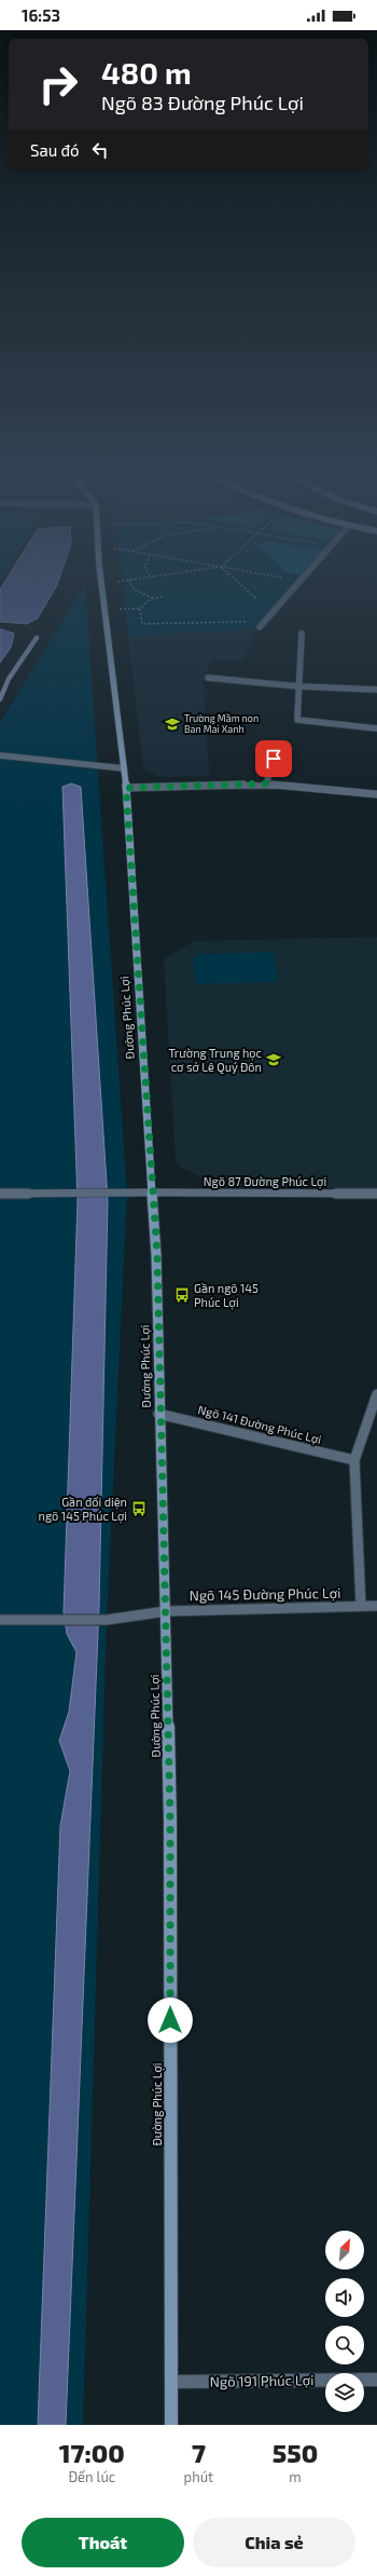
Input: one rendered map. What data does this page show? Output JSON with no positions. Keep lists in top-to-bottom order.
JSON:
{
  "streets": {
    "street": [
      "Đường Phúc Lợi",
      "Ngõ 87 Đường Phúc Lợi",
      "Ngõ 141 Đường Phúc Lợi",
      "Ngõ 145 Đường Phúc Lợi",
      "Ngõ 191 Phúc Lợi"
    ]
  },
  "crossings": [
    ["Đường Phúc Lợi", "Ngõ 87 Đường Phúc Lợi"],
    ["Đường Phúc Lợi", "Ngõ 141 Đường Phúc Lợi"],
    ["Đường Phúc Lợi", "Ngõ 145 Đường Phúc Lợi"],
    ["Đường Phúc Lợi", "Ngõ 191 Phúc Lợi"]
  ],
  "places": {
    "school or university": ["Trường Mầm non Ban Mai Xanh", "Trường Trung học cơ sở Lê Quý Đôn"],
    "bus stop": ["Gần ngõ 145 Phúc Lợi", "Gần đối diện ngõ 145 Phúc Lợi"]
  },
  "north": "top right",
  "page": {
    "status": "16:53",
    "turn": ["480 m", "Ngõ 83 Đường Phúc Lợi"],
    "then": "Sau đó",
    "eta": [
      "17:00",
      "Đến lúc",
      "7",
      "phút",
      "550",
      "m"
    ],
    "buttons": ["Thoát", "Chia sẻ"]
  }
}
